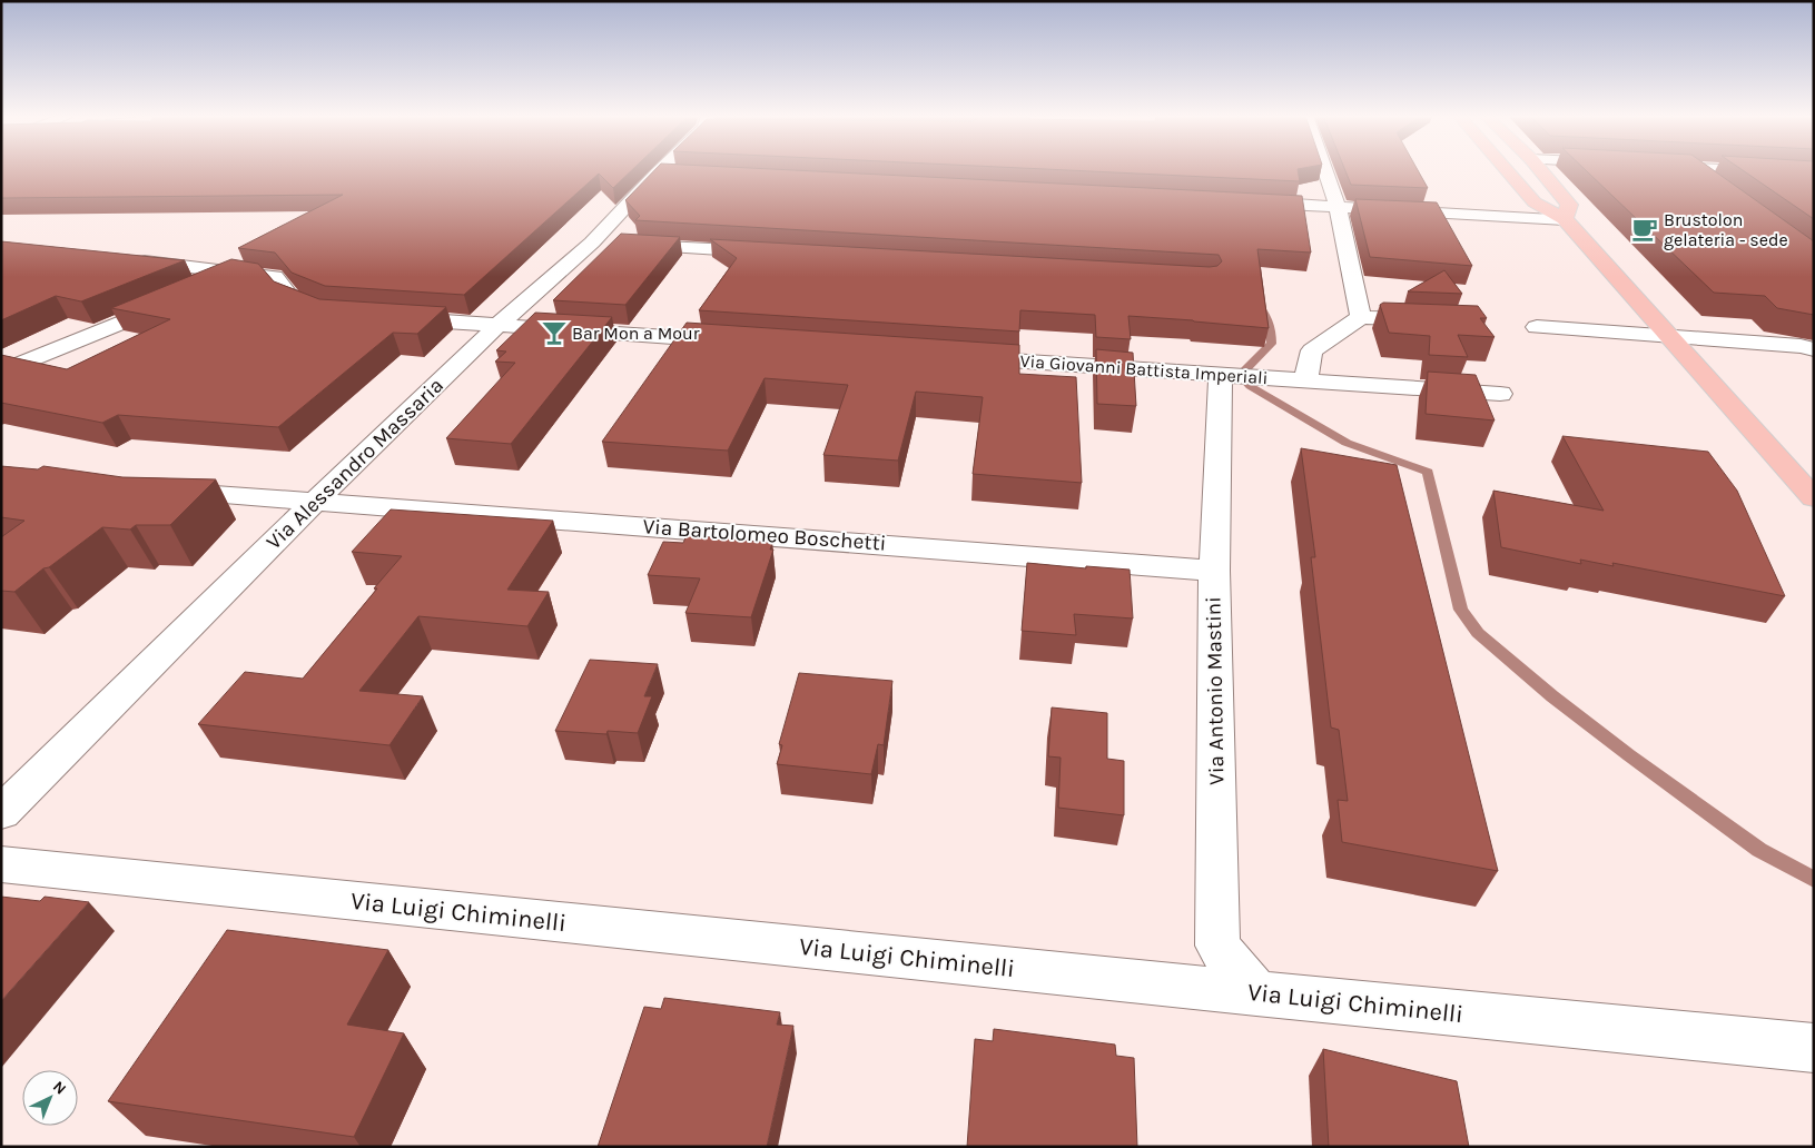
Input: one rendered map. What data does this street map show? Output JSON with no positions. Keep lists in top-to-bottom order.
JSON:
{
  "streets": {
    "street": [
      "Via Giovanni Battista Imperiali",
      "Via Alessandro Massaria",
      "Via Bartolomeo Boschetti",
      "Via Antonio Mastini",
      "Via Luigi Chiminelli"
    ]
  },
  "crossings": [
    ["Via Giovanni Battista Imperiali", "Via Antonio Mastini"],
    ["Via Alessandro Massaria", "Via Bartolomeo Boschetti"],
    ["Via Bartolomeo Boschetti", "Via Antonio Mastini"],
    ["Via Antonio Mastini", "Via Luigi Chiminelli"]
  ],
  "places": {
    "cafe": ["Brustolon gelateria - sede"],
    "bar": ["Bar Mon a Mour"]
  },
  "north": "top right"
}
